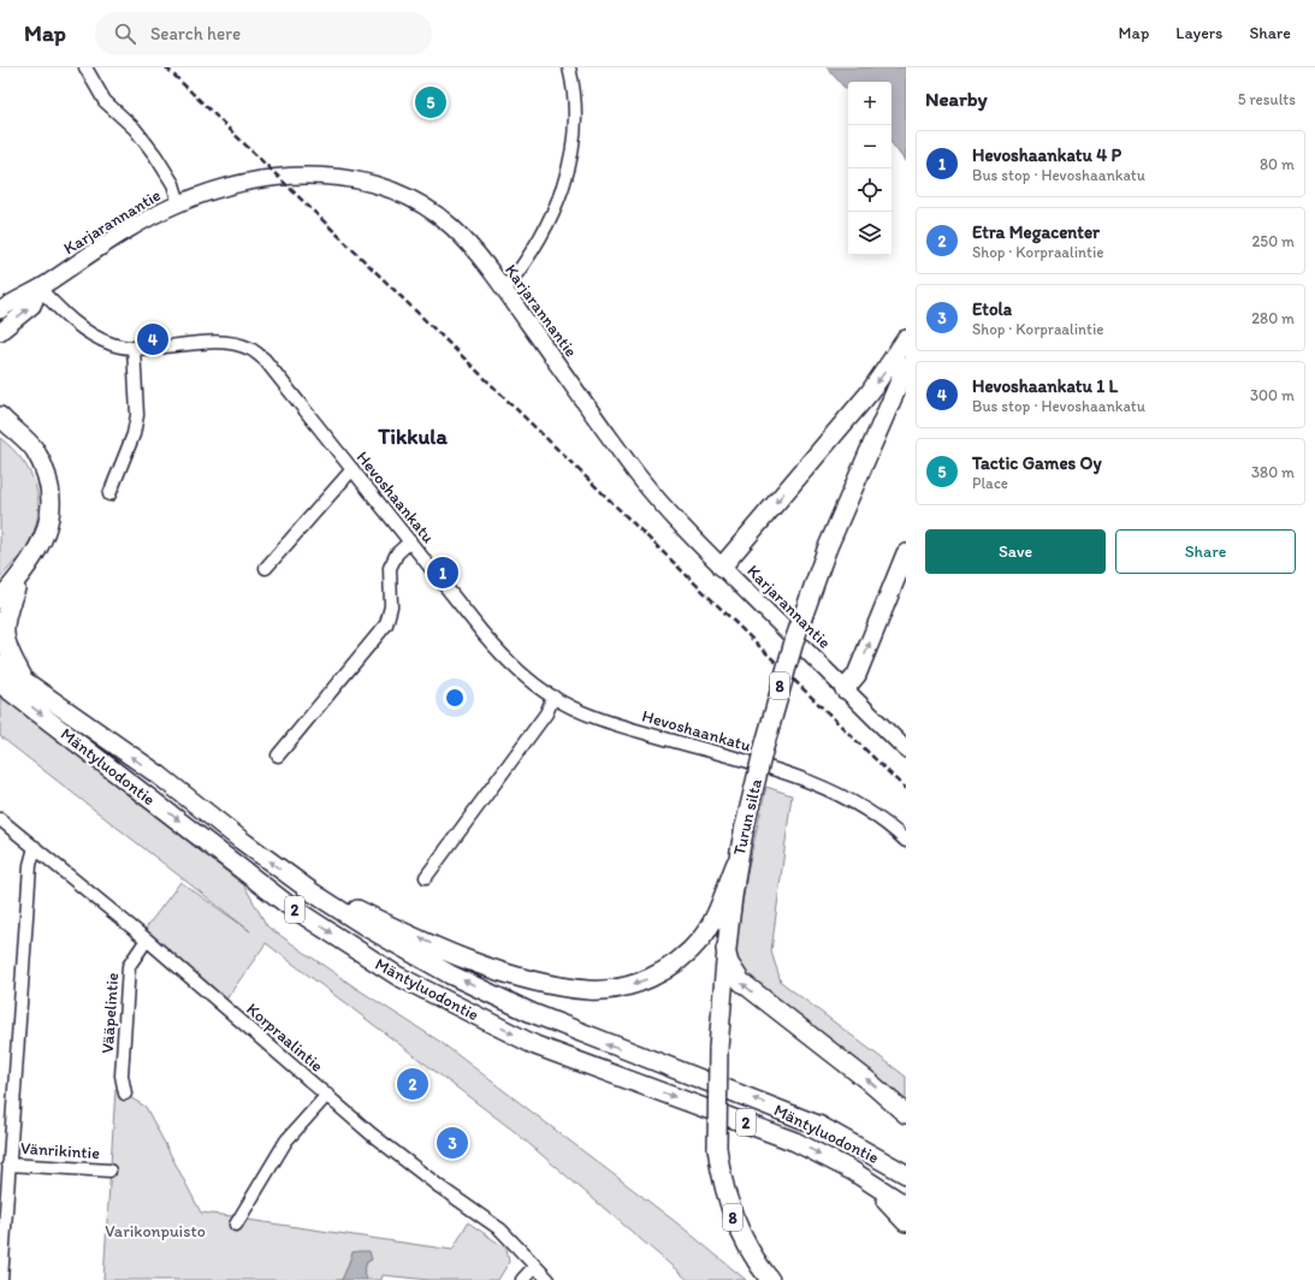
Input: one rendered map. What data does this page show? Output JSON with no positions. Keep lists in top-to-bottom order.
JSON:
{
  "streets": {
    "highway": [
      "8",
      "Mäntyluodontie",
      "Turun silta",
      "2"
    ],
    "main road": ["Karjarannantie"],
    "street": [
      "Hevoshaankatu",
      "Vääpelintie",
      "Korpraalintie",
      "Vänrikintie"
    ]
  },
  "crossings": [
    ["Karjarannantie", "Hevoshaankatu"],
    ["8", "Turun silta"],
    ["Vääpelintie", "Korpraalintie"]
  ],
  "districts": ["Tikkula"],
  "parks": ["Varikonpuisto"],
  "page": {
    "header": "Map",
    "search": "Search here",
    "nav": ["Map", "Layers", "Share"],
    "heading": ["Nearby", "5 results"],
    "map_buttons": ["+", "−"],
    "pins": [
      "5",
      "4",
      "1",
      "2",
      "3"
    ],
    "list": [
      {
        "mark": "1",
        "name": "Hevoshaankatu 4 P",
        "note": "Bus stop · Hevoshaankatu",
        "value": "80 m"
      },
      {
        "mark": "2",
        "name": "Etra Megacenter",
        "note": "Shop · Korpraalintie",
        "value": "250 m"
      },
      {
        "mark": "3",
        "name": "Etola",
        "note": "Shop · Korpraalintie",
        "value": "280 m"
      },
      {
        "mark": "4",
        "name": "Hevoshaankatu 1 L",
        "note": "Bus stop · Hevoshaankatu",
        "value": "300 m"
      },
      {
        "mark": "5",
        "name": "Tactic Games Oy",
        "note": "Place",
        "value": "380 m"
      }
    ],
    "buttons": ["Save", "Share"]
  }
}
